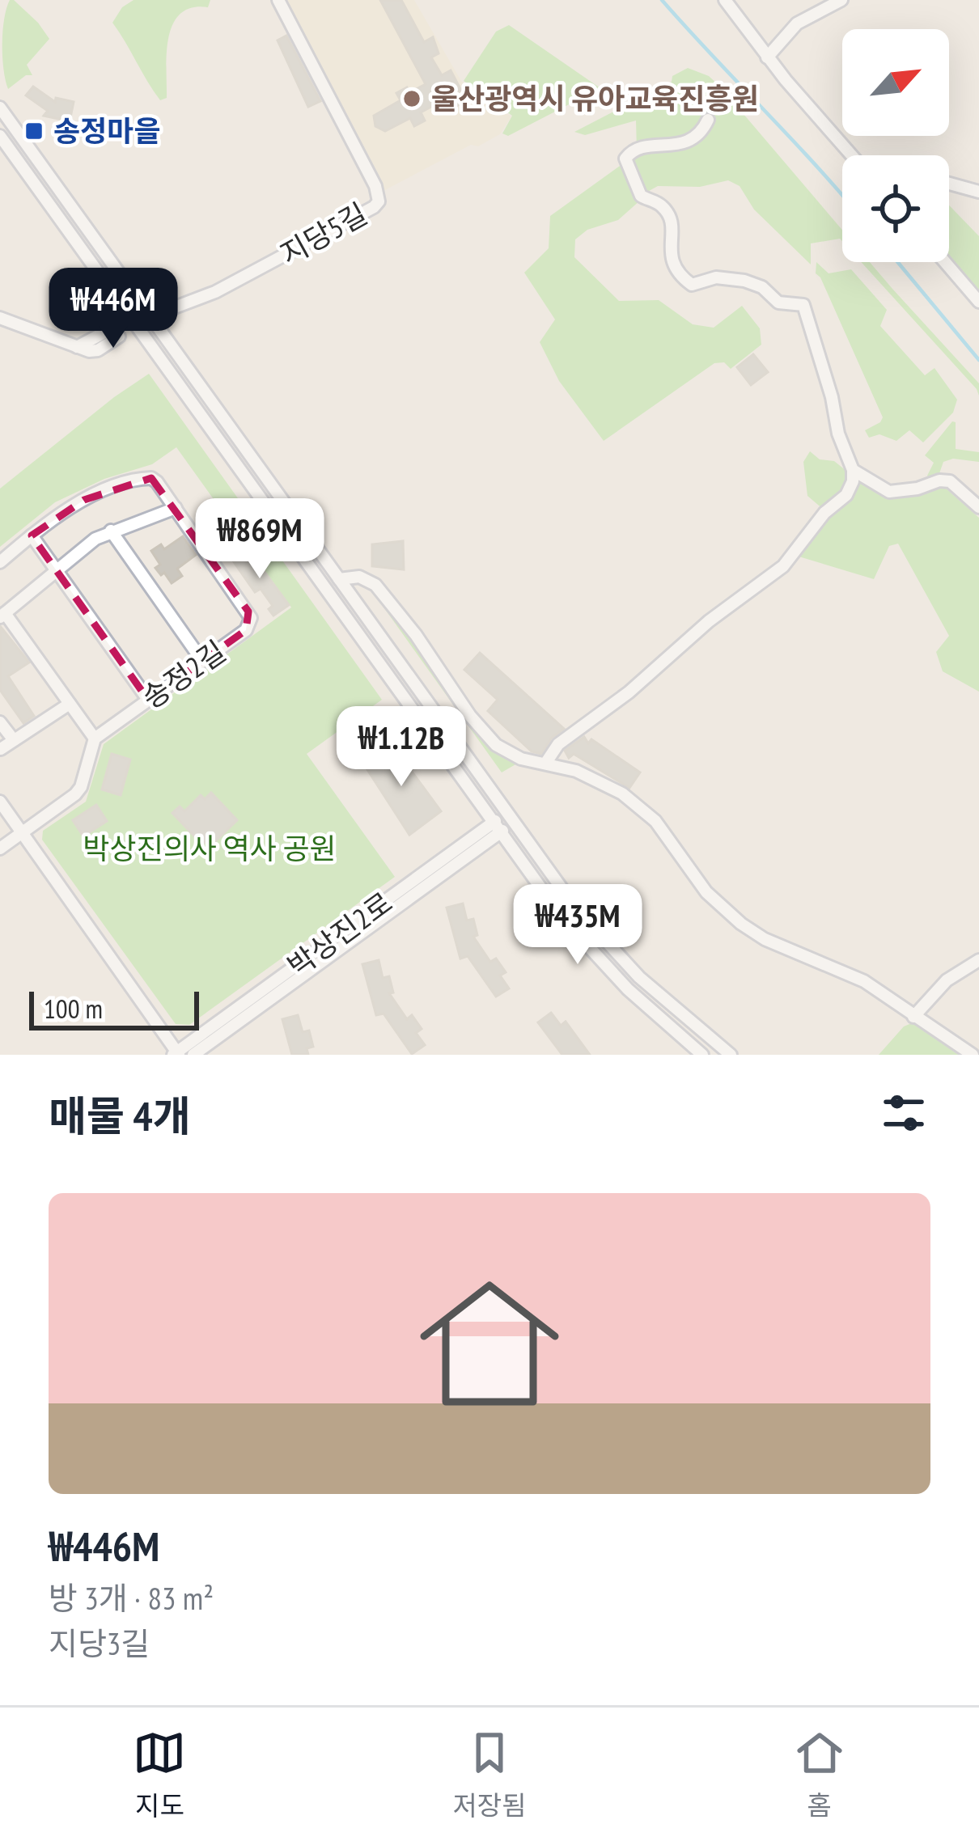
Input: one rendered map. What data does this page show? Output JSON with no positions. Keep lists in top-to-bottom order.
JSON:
{
  "streets": {
    "street": ["지당5길", "송정2길", "박상진2로"]
  },
  "parks": ["박상진의사 역사 공원"],
  "places": {
    "other": ["울산광역시 유아교육진흥원"],
    "transit": ["송정마을"]
  },
  "scale_bar": "100 m",
  "north": "top right",
  "page": {
    "price": [
      "₩446M",
      "₩869M",
      "₩1.12B",
      "₩435M"
    ],
    "scale": "100 m",
    "heading": "매물 4개",
    "list": [
      {
        "name": "₩446M",
        "note": "방 3개 · 83 m² · 지당3길"
      }
    ],
    "tabs": ["지도", "저장됨", "홈"]
  }
}
